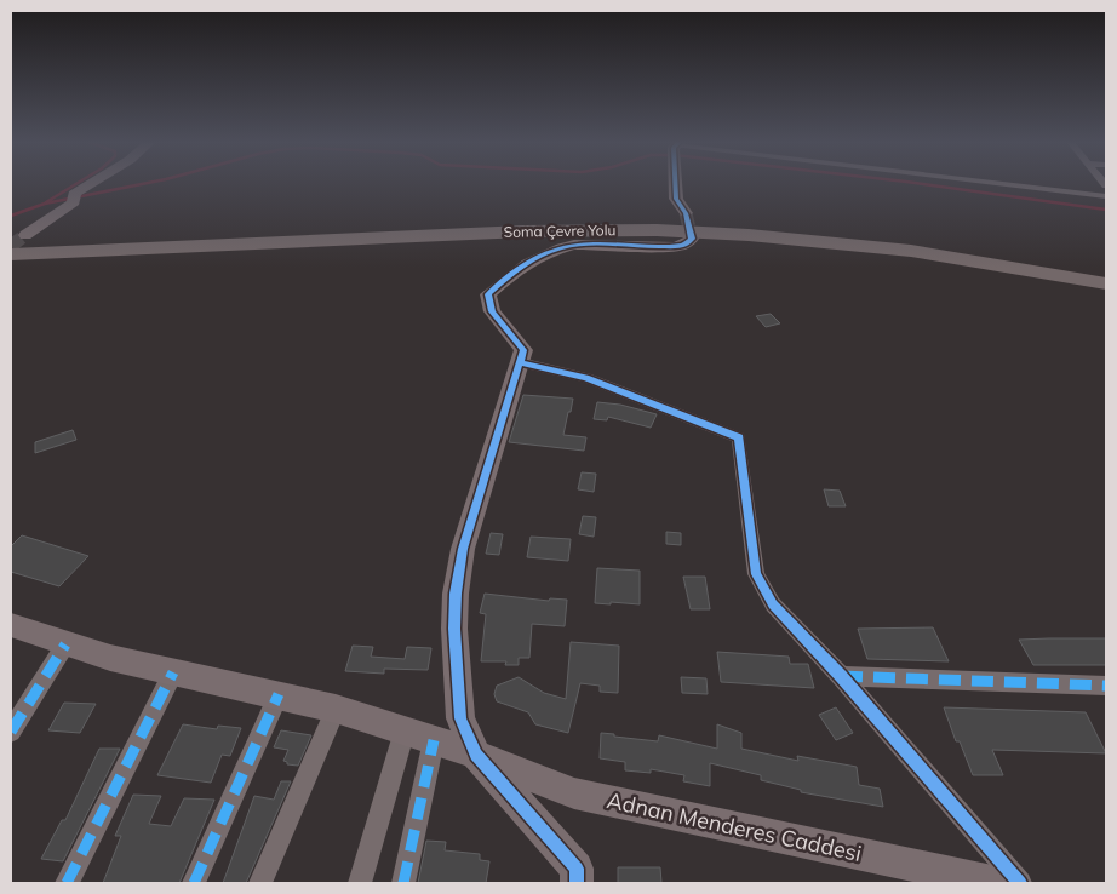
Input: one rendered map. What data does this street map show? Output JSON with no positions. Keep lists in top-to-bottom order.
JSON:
{
  "streets": {
    "highway": ["Soma Çevre Yolu"],
    "street": ["Adnan Menderes Caddesi"]
  }
}
